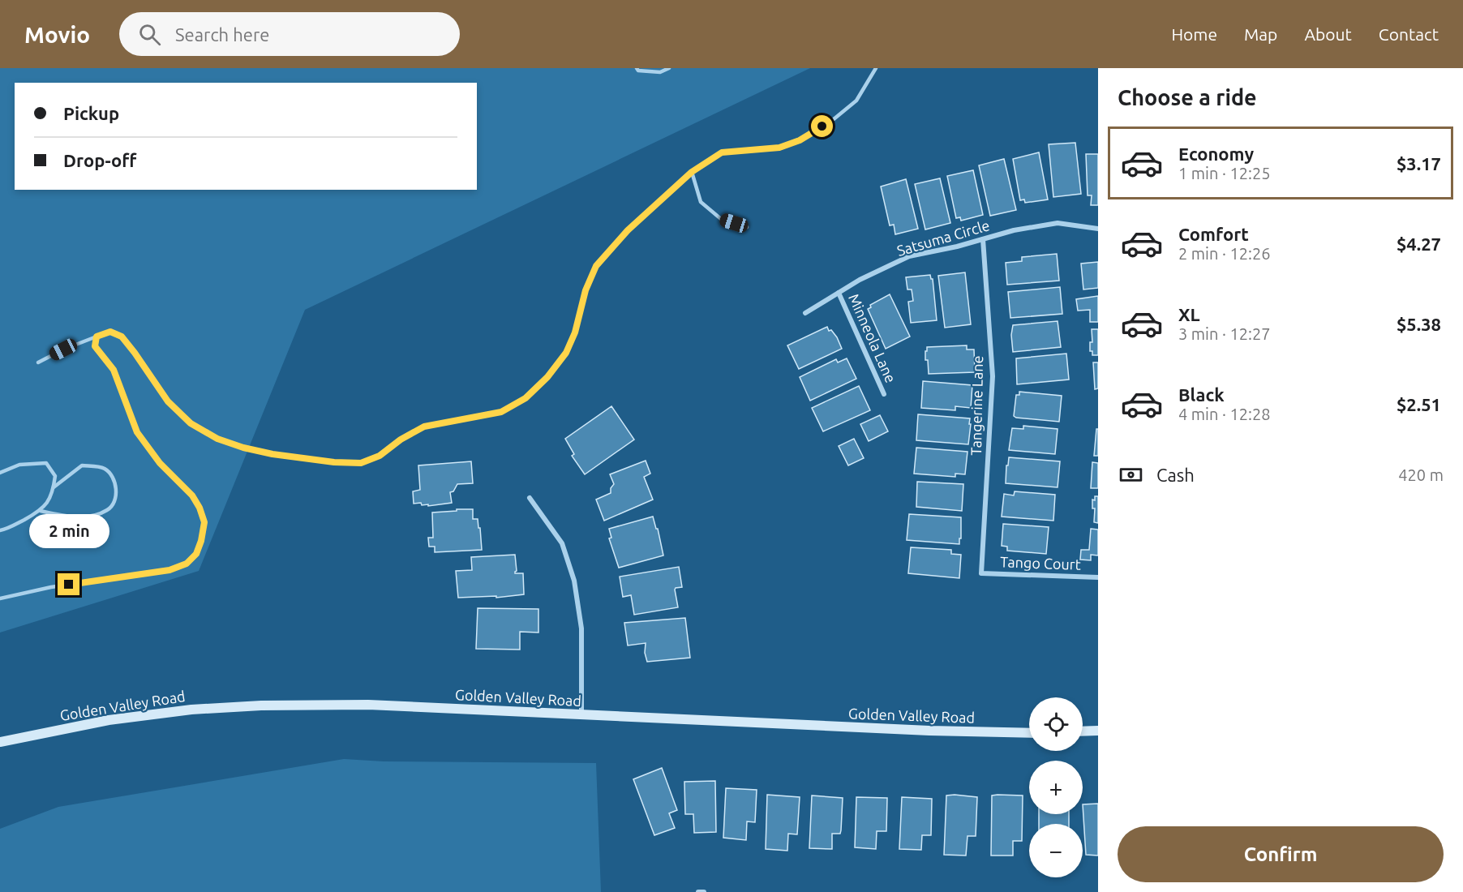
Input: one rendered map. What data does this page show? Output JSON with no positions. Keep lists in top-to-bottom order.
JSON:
{
  "streets": {
    "main road": ["Golden Valley Road"],
    "street": [
      "Satsuma Circle",
      "Minneola Lane",
      "Tangerine Lane",
      "Tango Court"
    ]
  },
  "crossings": [
    ["Satsuma Circle", "Minneola Lane"],
    ["Satsuma Circle", "Tangerine Lane"],
    ["Tangerine Lane", "Tango Court"]
  ],
  "page": {
    "header": "Movio",
    "search": "Search here",
    "nav": [
      "Home",
      "Map",
      "About",
      "Contact"
    ],
    "heading": "Choose a ride",
    "banner": ["Pickup", "Drop-off"],
    "list": [
      {
        "name": "Economy",
        "note": "1 min · 12:25",
        "value": "$3.17"
      },
      {
        "name": "Comfort",
        "note": "2 min · 12:26",
        "value": "$4.27"
      },
      {
        "name": "XL",
        "note": "3 min · 12:27",
        "value": "$5.38"
      },
      {
        "name": "Black",
        "note": "4 min · 12:28",
        "value": "$2.51"
      }
    ],
    "pay": ["Cash", "420 m"],
    "bubble": "2 min",
    "map_buttons": ["+", "−"],
    "buttons": "Confirm"
  }
}
